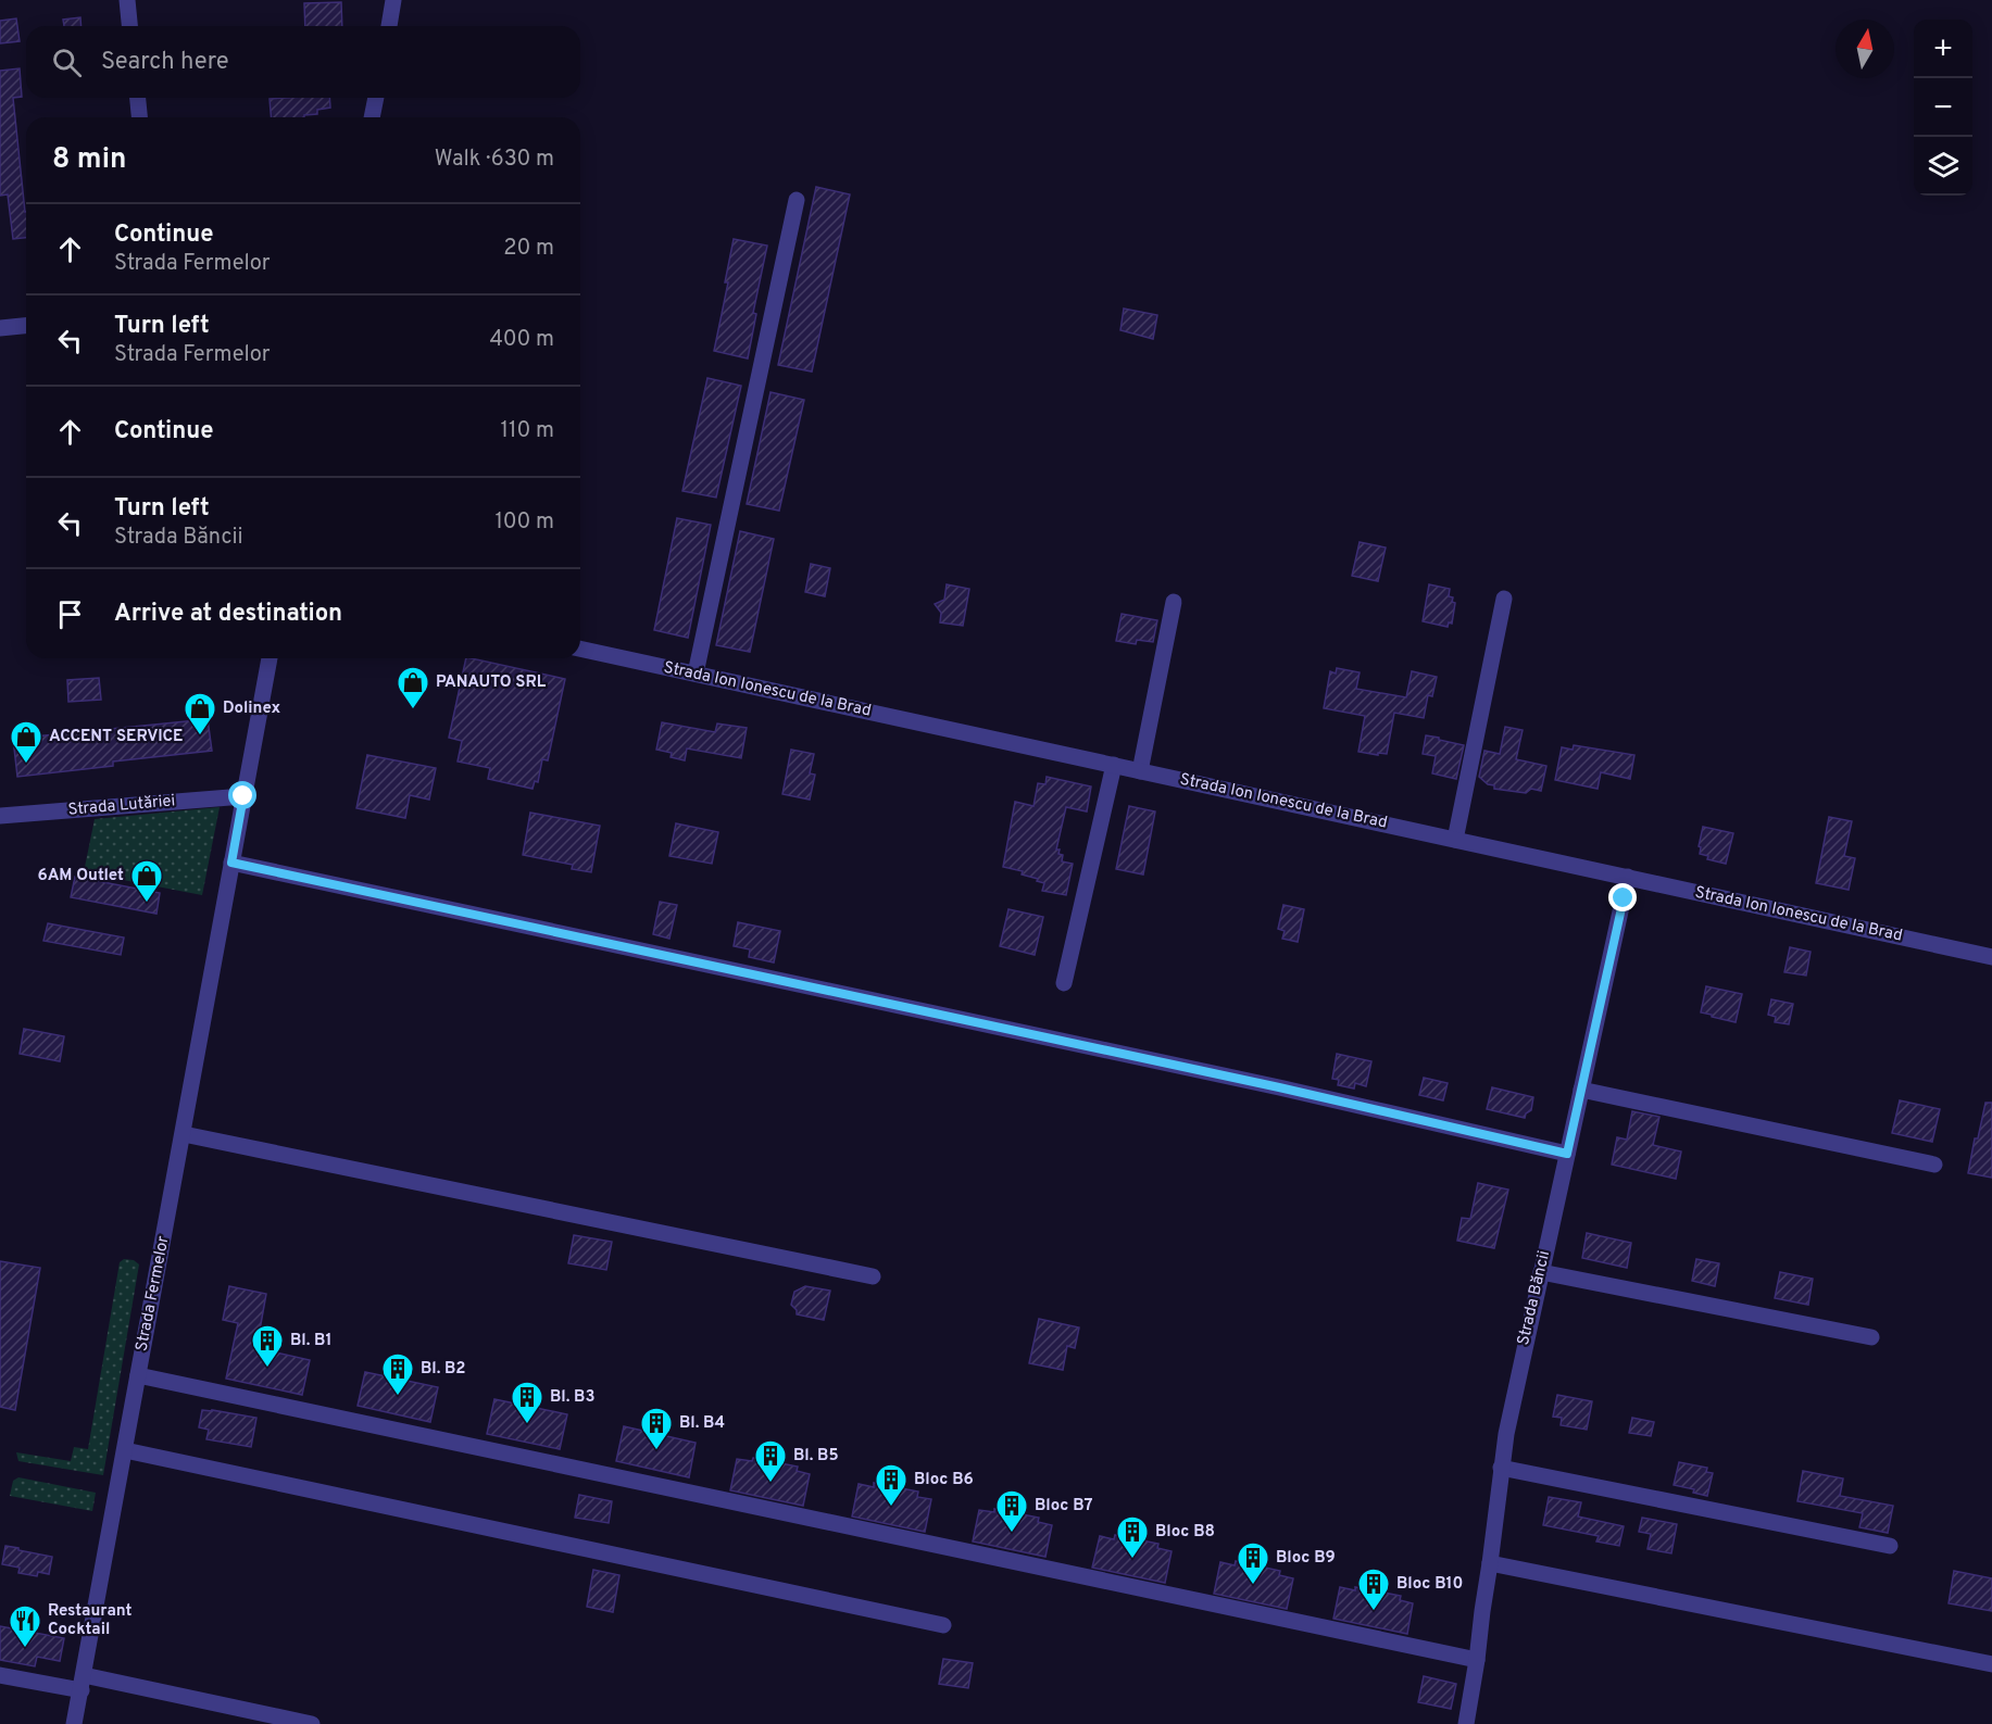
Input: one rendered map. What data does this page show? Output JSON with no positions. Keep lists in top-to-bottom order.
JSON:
{
  "streets": {
    "street": [
      "Strada Ion Ionescu de la Brad",
      "Strada Lutăriei",
      "Strada Fermelor",
      "Strada Băncii"
    ]
  },
  "crossings": [
    ["Strada Ion Ionescu de la Brad", "Strada Băncii"],
    ["Strada Lutăriei", "Strada Fermelor"]
  ],
  "places": {
    "shop": [
      "PANAUTO SRL",
      "Dolinex",
      "ACCENT SERVICE",
      "6AM Outlet"
    ],
    "building": [
      "Bl. B1",
      "Bl. B2",
      "Bl. B3",
      "Bl. B4",
      "Bl. B5",
      "Bloc B6",
      "Bloc B7",
      "Bloc B8",
      "Bloc B9",
      "Bloc B10"
    ],
    "restaurant": ["Restaurant Cocktail"]
  },
  "north": "top",
  "page": {
    "map_buttons": ["+", "−"],
    "search": "Search here",
    "heading": ["8 min", "Walk · 630 m"],
    "list": [
      ["Continue", "Strada Fermelor", "20 m"],
      ["Turn left", "Strada Fermelor", "400 m"],
      ["Continue", "110 m"],
      ["Turn left", "Strada Băncii", "100 m"],
      "Arrive at destination"
    ]
  }
}
